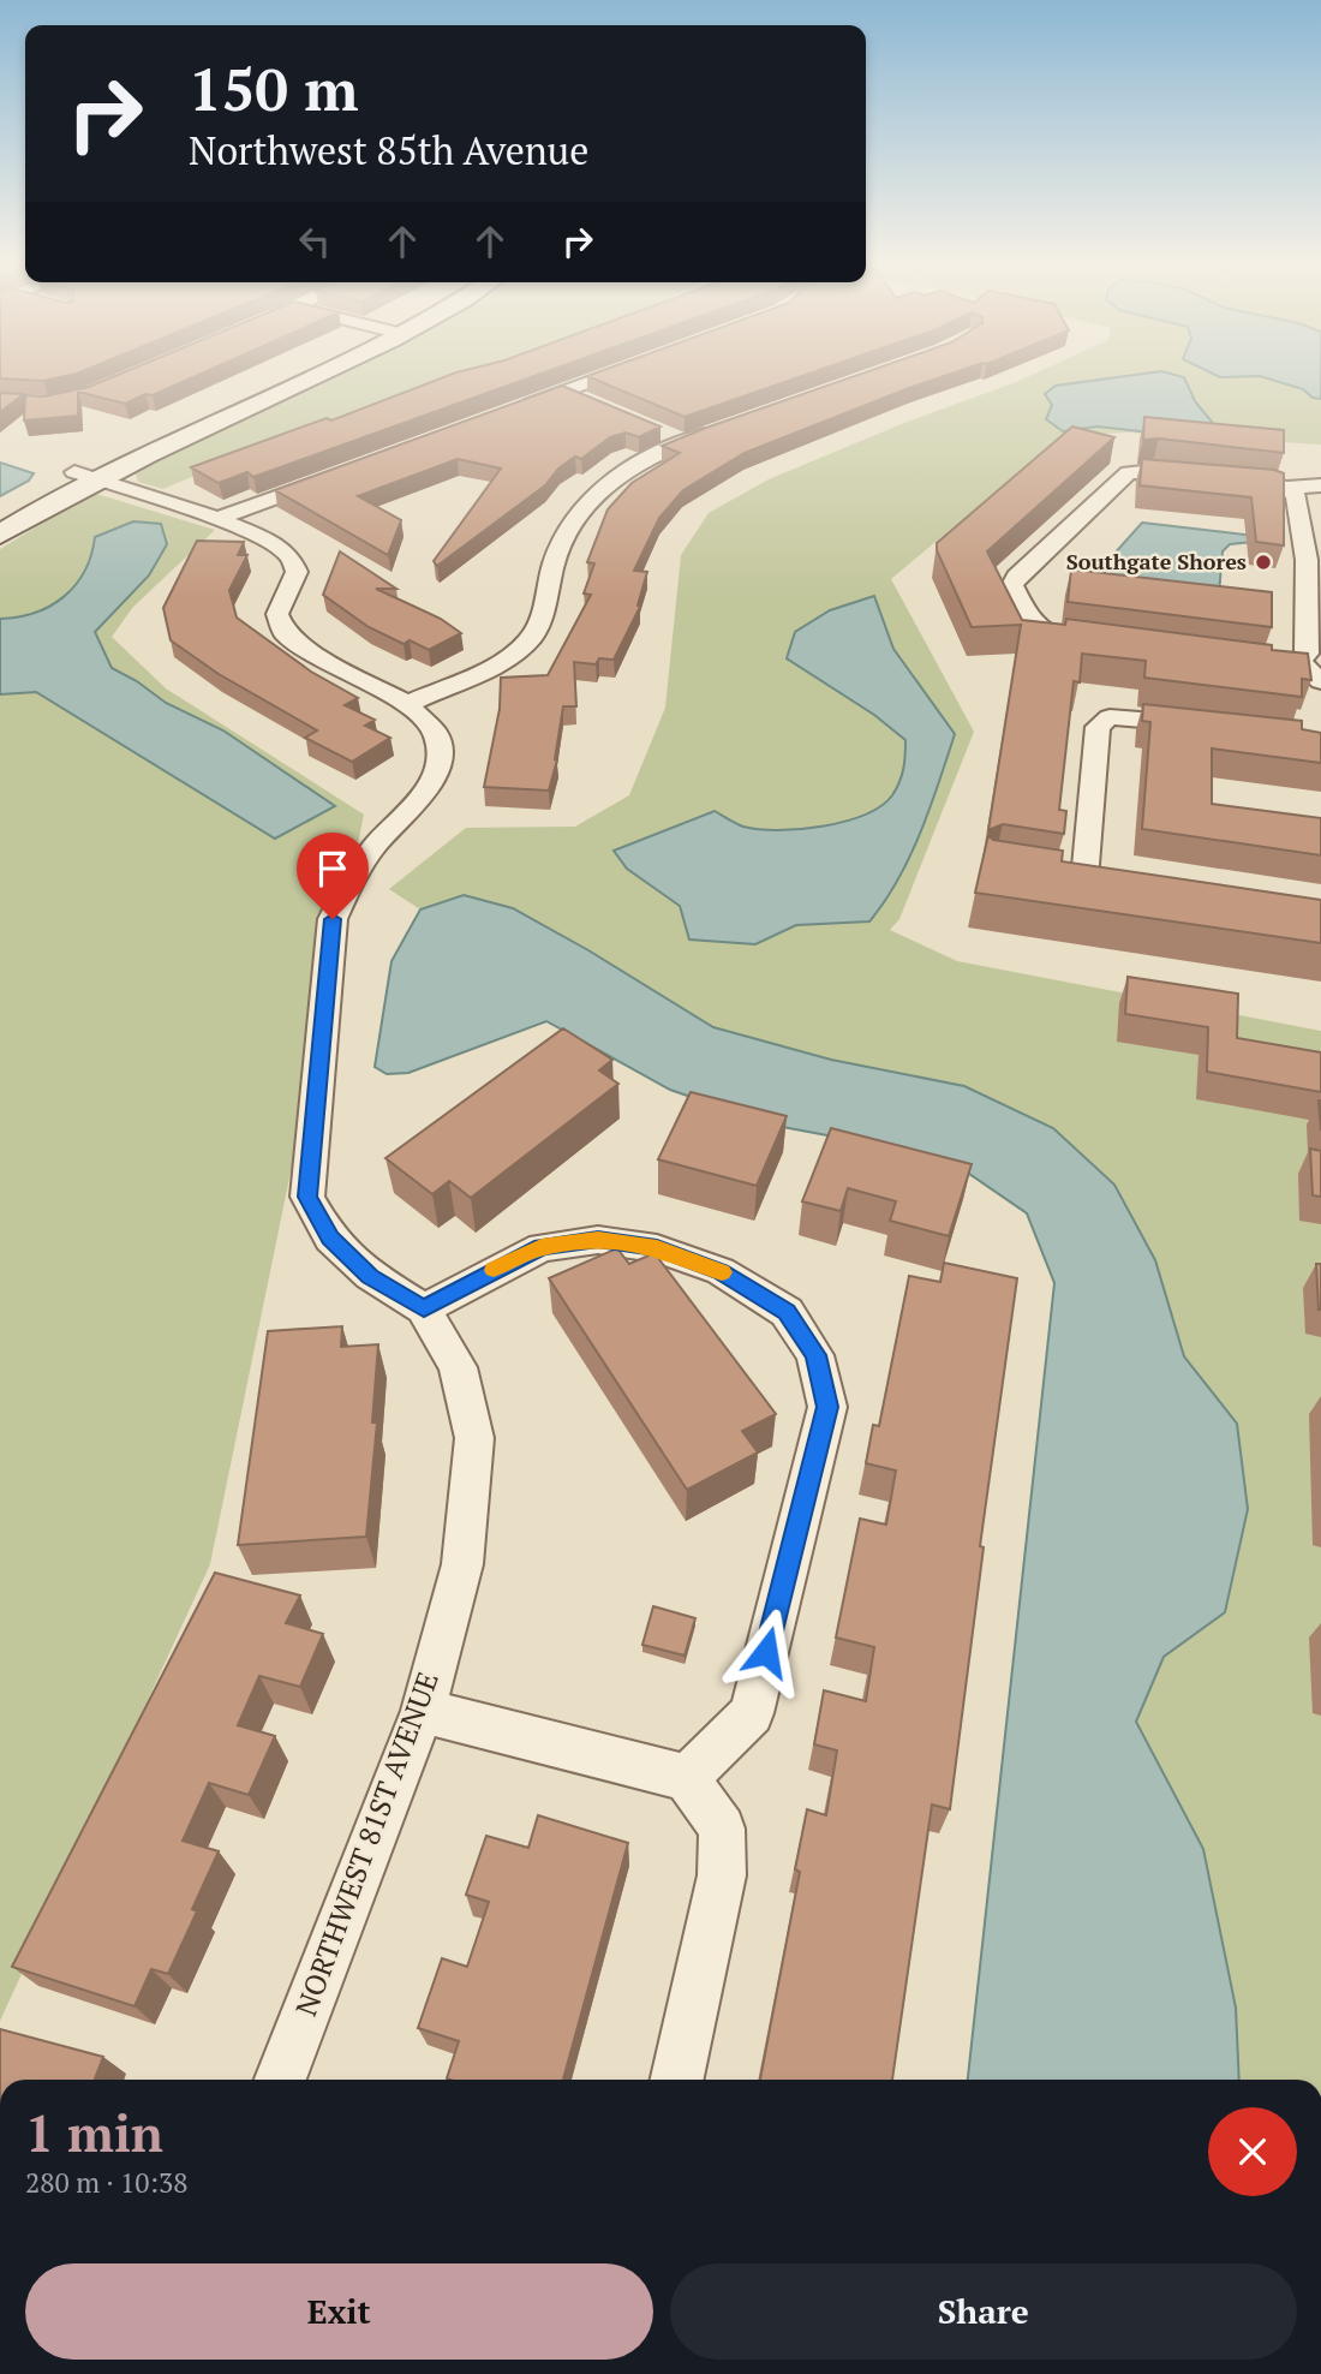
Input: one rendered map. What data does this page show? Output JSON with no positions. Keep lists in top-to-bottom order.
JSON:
{
  "streets": {
    "street": ["NORTHWEST 81ST AVENUE"]
  },
  "places": ["Southgate Shores"],
  "page": {
    "turn": ["150 m", "Northwest 85th Avenue"],
    "heading": ["1 min", "280 m · 10:38"],
    "buttons": ["Exit", "Share"]
  }
}
